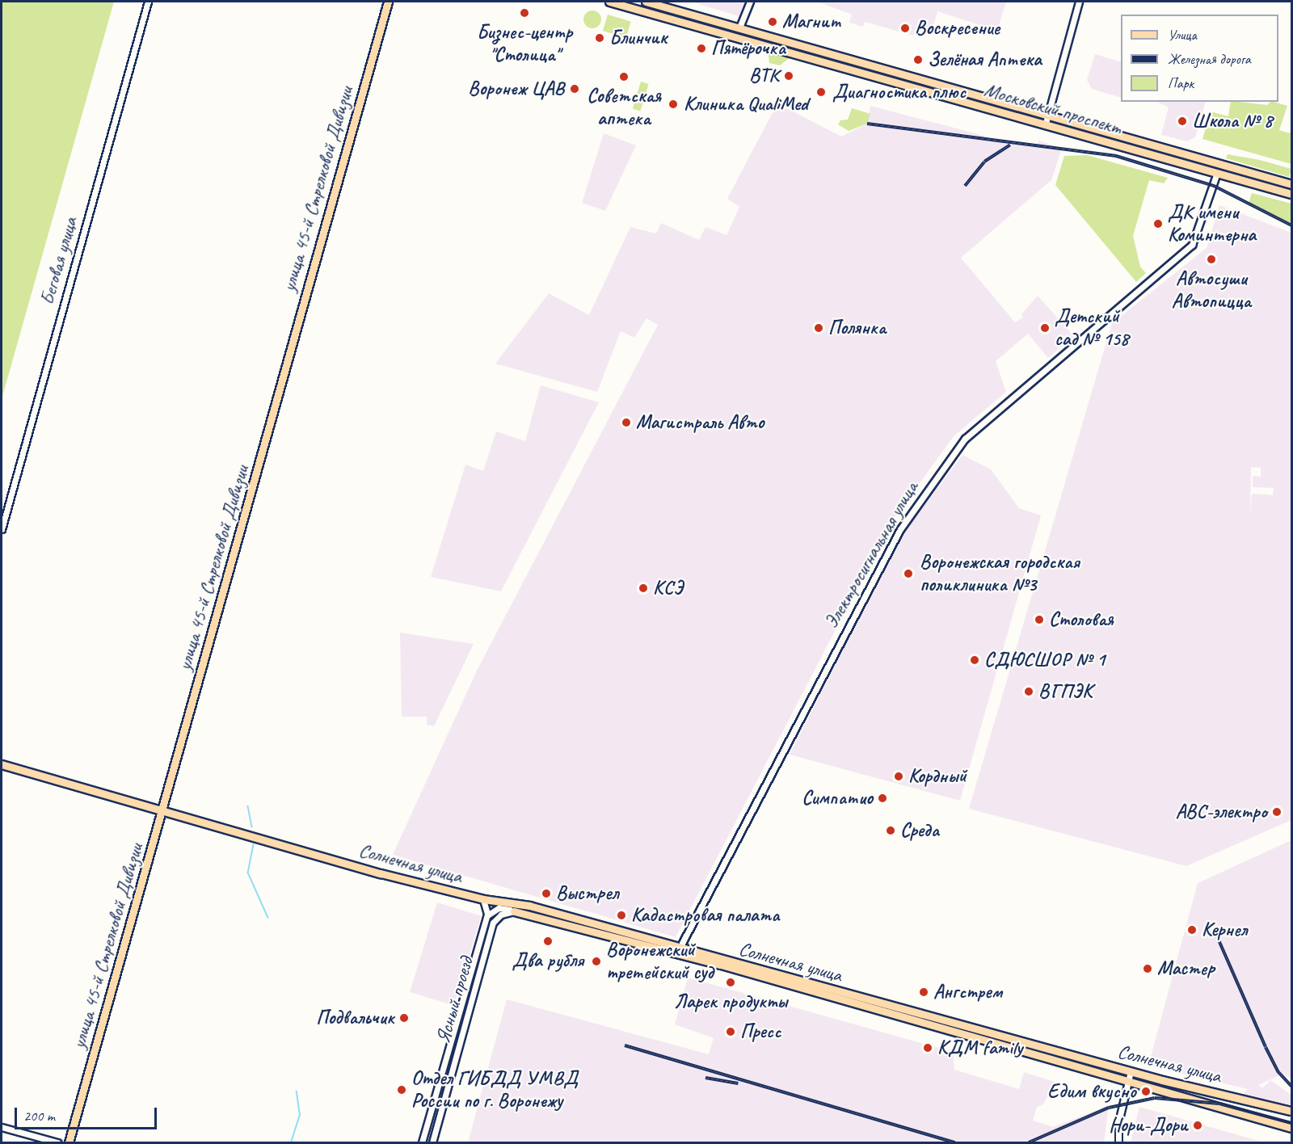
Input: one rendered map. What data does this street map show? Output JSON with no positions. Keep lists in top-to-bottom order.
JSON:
{
  "streets": {
    "main road": ["Московский проспект", "улица 45-й Стрелковой Дивизии", "Солнечная улица"],
    "street": ["Беговая улица", "Электросигнальная улица", "Ясный проезд"]
  },
  "crossings": [
    ["Московский проспект", "Электросигнальная улица"],
    ["улица 45-й Стрелковой Дивизии", "Солнечная улица"],
    ["Электросигнальная улица", "Солнечная улица"],
    ["Солнечная улица", "Ясный проезд"]
  ],
  "places": [
    "Бизнес-центр \"Столица\"",
    "Магнит",
    "Воскресение",
    "Блинчик",
    "Пятёрочка",
    "Зелёная Аптека",
    "ВТК",
    "Советская аптека",
    "Воронеж ЦАВ",
    "Диагностика плюс",
    "Клиника QualiMed",
    "Школа № 8",
    "ДК имени Коминтерна",
    "Автосуши Автопицца",
    "Полянка",
    "Детский сад № 158",
    "Магистраль Авто",
    "Воронежская городская поликлиника №3",
    "КСЭ",
    "Столовая",
    "СДЮСШОР № 1",
    "ВГПЭК",
    "Кордный",
    "Симпатио",
    "АВС-электро",
    "Среда",
    "Выстрел",
    "Кадастровая палата",
    "Кернел",
    "Два рубля",
    "Воронежский третейский суд",
    "Мастер",
    "Ларек продукты",
    "Ангстрем",
    "Подвальчик",
    "Пресс",
    "КДМ family",
    "Отдел ГИБДД УМВД России по г. Воронежу",
    "Едим вкусно",
    "Нори-Дори"
  ],
  "legend": ["Улица", "Железная дорога", "Парк"],
  "scale_bar": "200 m"
}
